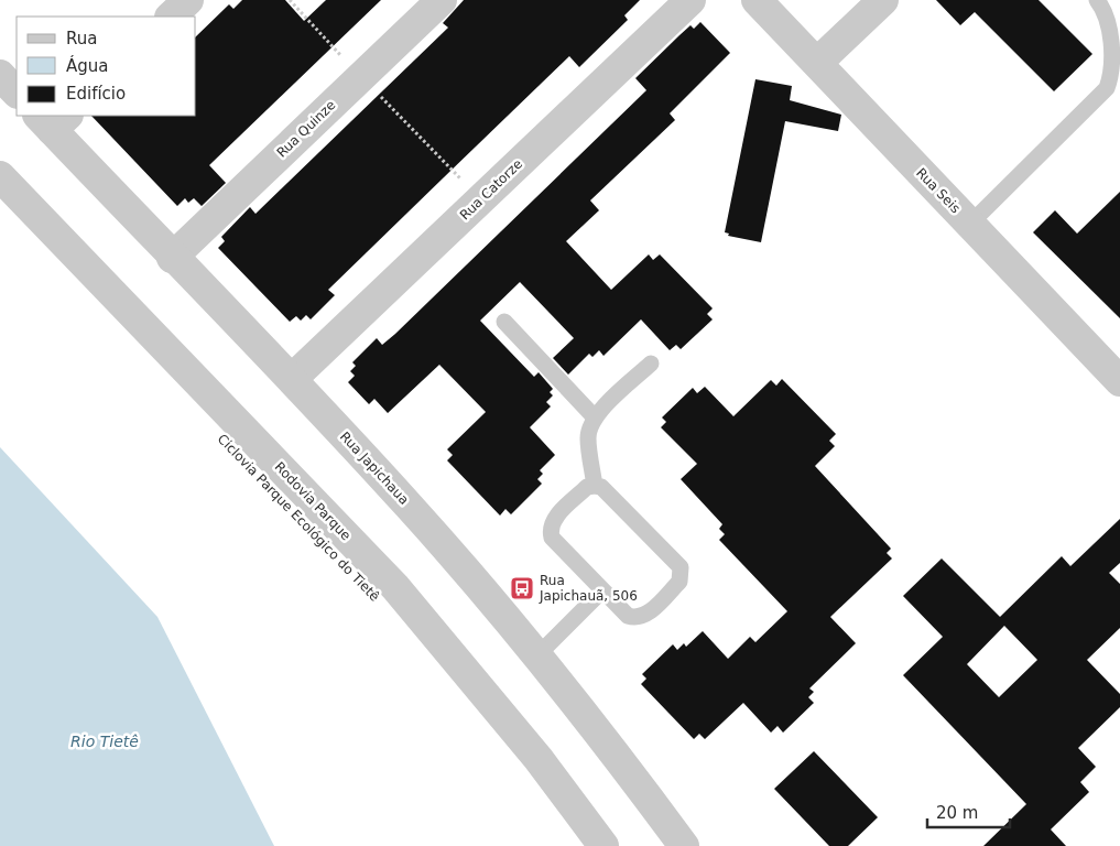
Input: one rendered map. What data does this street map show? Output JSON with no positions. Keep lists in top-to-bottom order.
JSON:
{
  "streets": {
    "street": [
      "Rua Quinze",
      "Rua Catorze",
      "Rua Seis",
      "Rua Japichaua",
      "Rodovia Parque"
    ]
  },
  "crossings": [
    ["Rua Quinze", "Rua Japichaua"],
    ["Rua Catorze", "Rua Japichaua"]
  ],
  "water": ["Rio Tietê"],
  "places": {
    "bus stop": ["Rua Japichauã, 506"]
  },
  "legend": ["Rua", "Água", "Edifício"],
  "scale_bar": "20 m"
}
